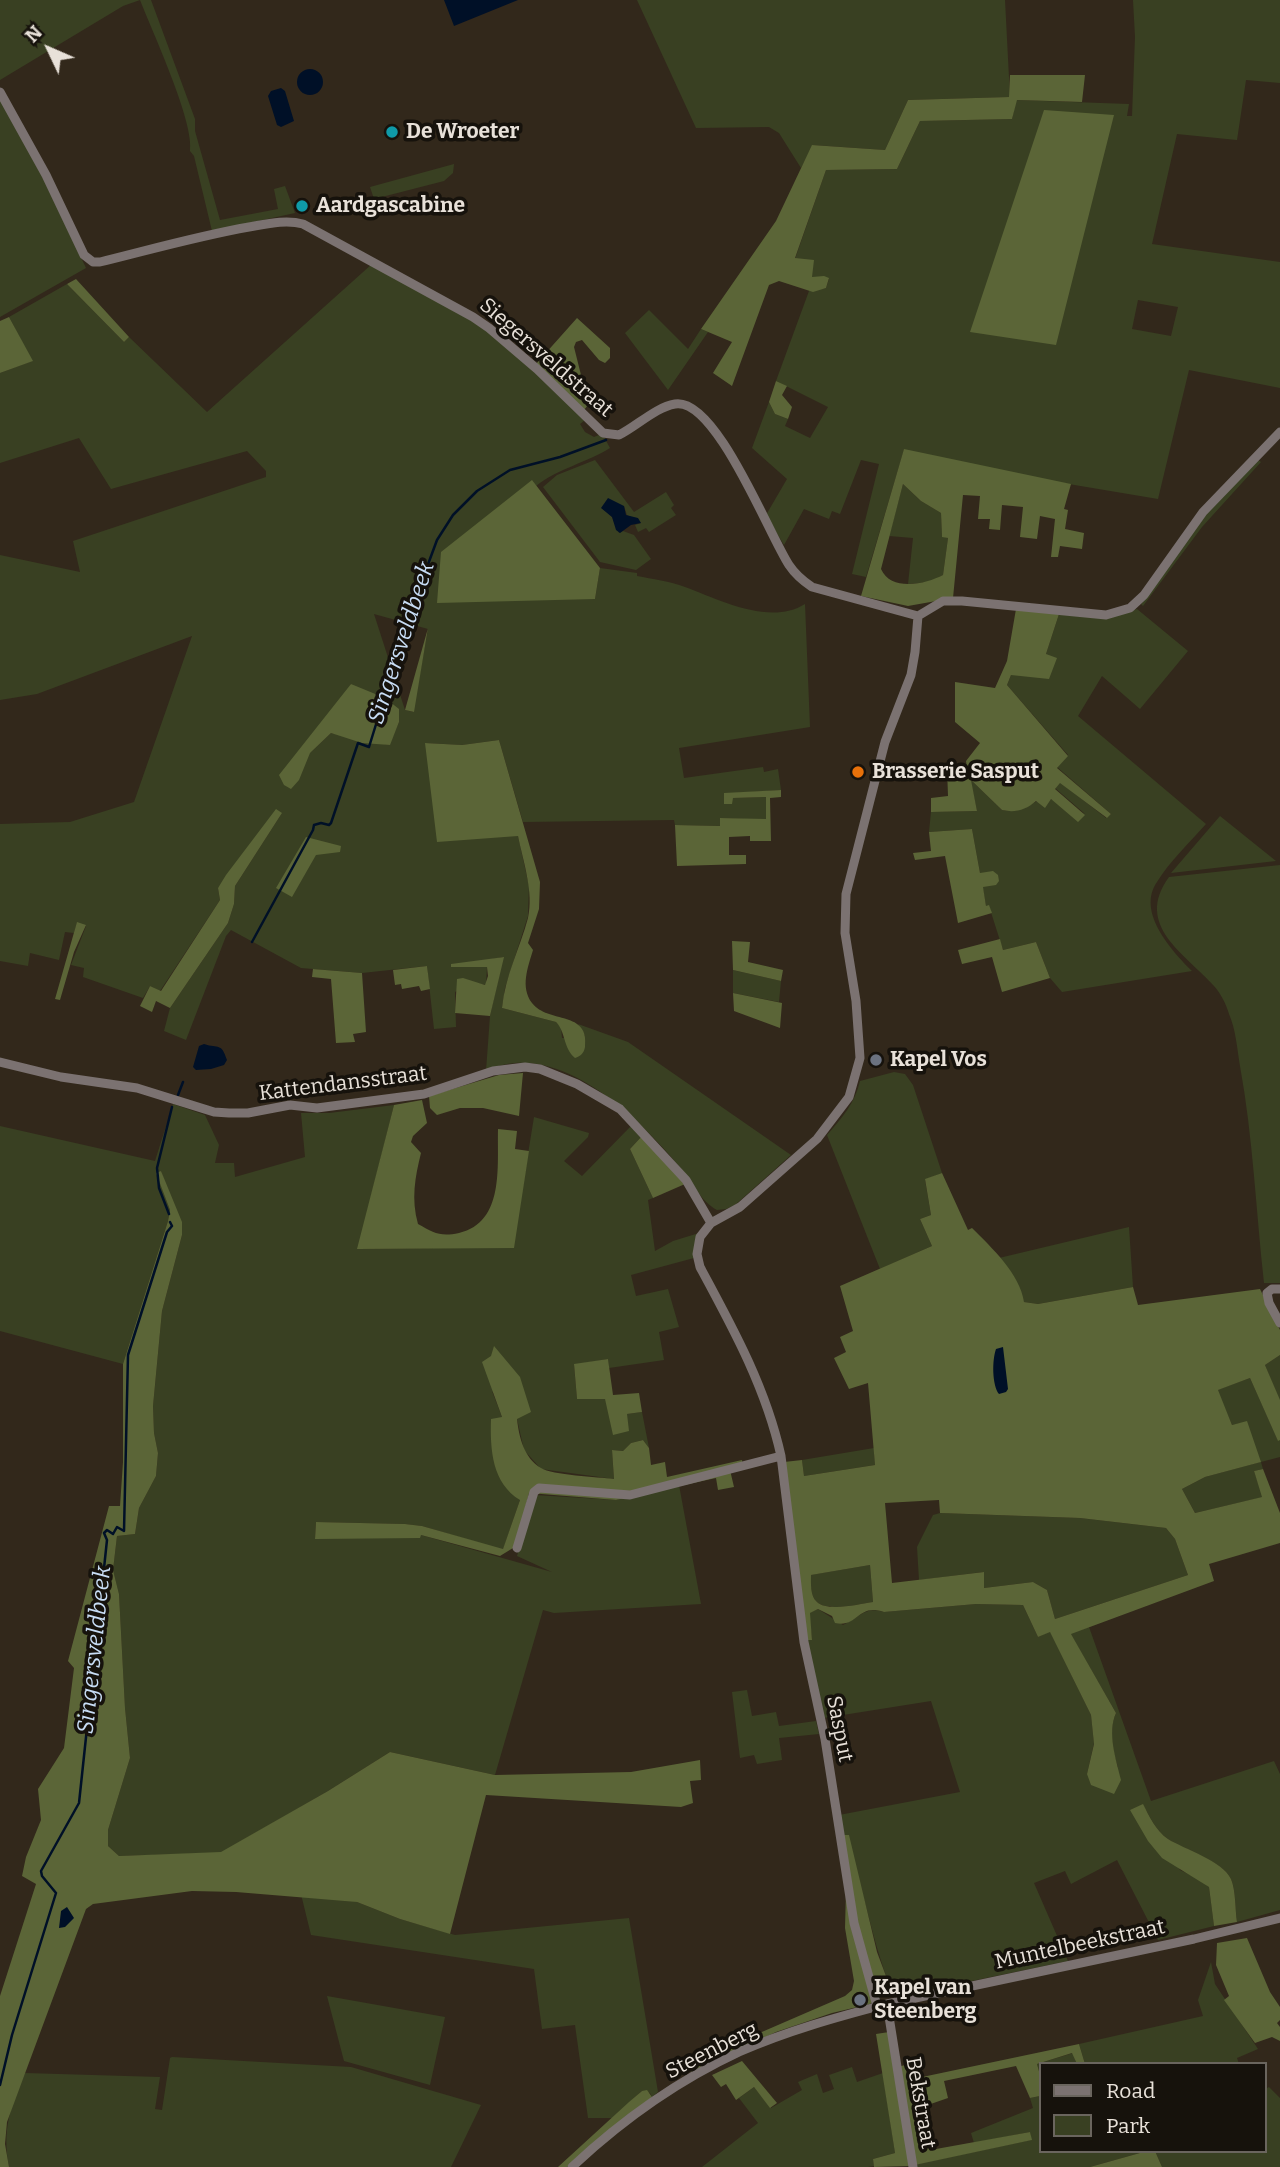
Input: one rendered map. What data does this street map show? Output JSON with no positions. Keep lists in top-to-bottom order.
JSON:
{
  "streets": {
    "street": [
      "Siegersveldstraat",
      "Kattendansstraat",
      "Sasput",
      "Muntelbeekstraat",
      "Steenberg",
      "Bekstraat"
    ]
  },
  "crossings": [
    ["Kattendansstraat", "Sasput"],
    ["Sasput", "Muntelbeekstraat"],
    ["Sasput", "Steenberg"],
    ["Sasput", "Bekstraat"],
    ["Muntelbeekstraat", "Steenberg"],
    ["Muntelbeekstraat", "Bekstraat"],
    ["Steenberg", "Bekstraat"]
  ],
  "water": ["Singersveldbeek"],
  "places": [
    "De Wroeter",
    "Aardgascabine",
    "Brasserie Sasput",
    "Kapel Vos",
    "Kapel van Steenberg"
  ],
  "legend": ["Road", "Park"],
  "north": "top left"
}
